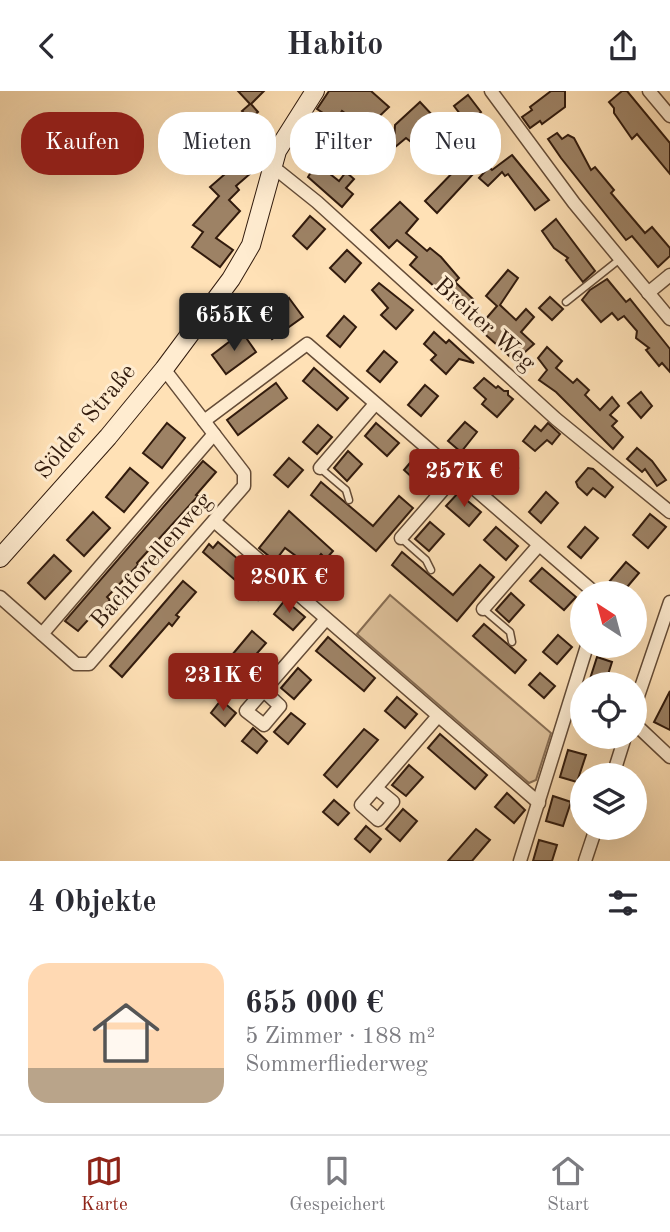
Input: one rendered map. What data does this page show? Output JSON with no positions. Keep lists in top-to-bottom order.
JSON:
{
  "streets": {
    "street": ["Breiter Weg", "Sölder Straße", "Bachforellenweg"]
  },
  "crossings": [
    ["Sölder Straße", "Bachforellenweg"]
  ],
  "north": "top left",
  "page": {
    "header": "Habito",
    "chip": [
      "Kaufen",
      "Mieten",
      "Filter",
      "Neu"
    ],
    "price": [
      "655K €",
      "257K €",
      "280K €",
      "231K €"
    ],
    "heading": "4 Objekte",
    "list": [
      {
        "name": "655 000 €",
        "note": "5 Zimmer · 188 m² · Sommerfliederweg"
      }
    ],
    "tabs": ["Karte", "Gespeichert", "Start"]
  }
}
